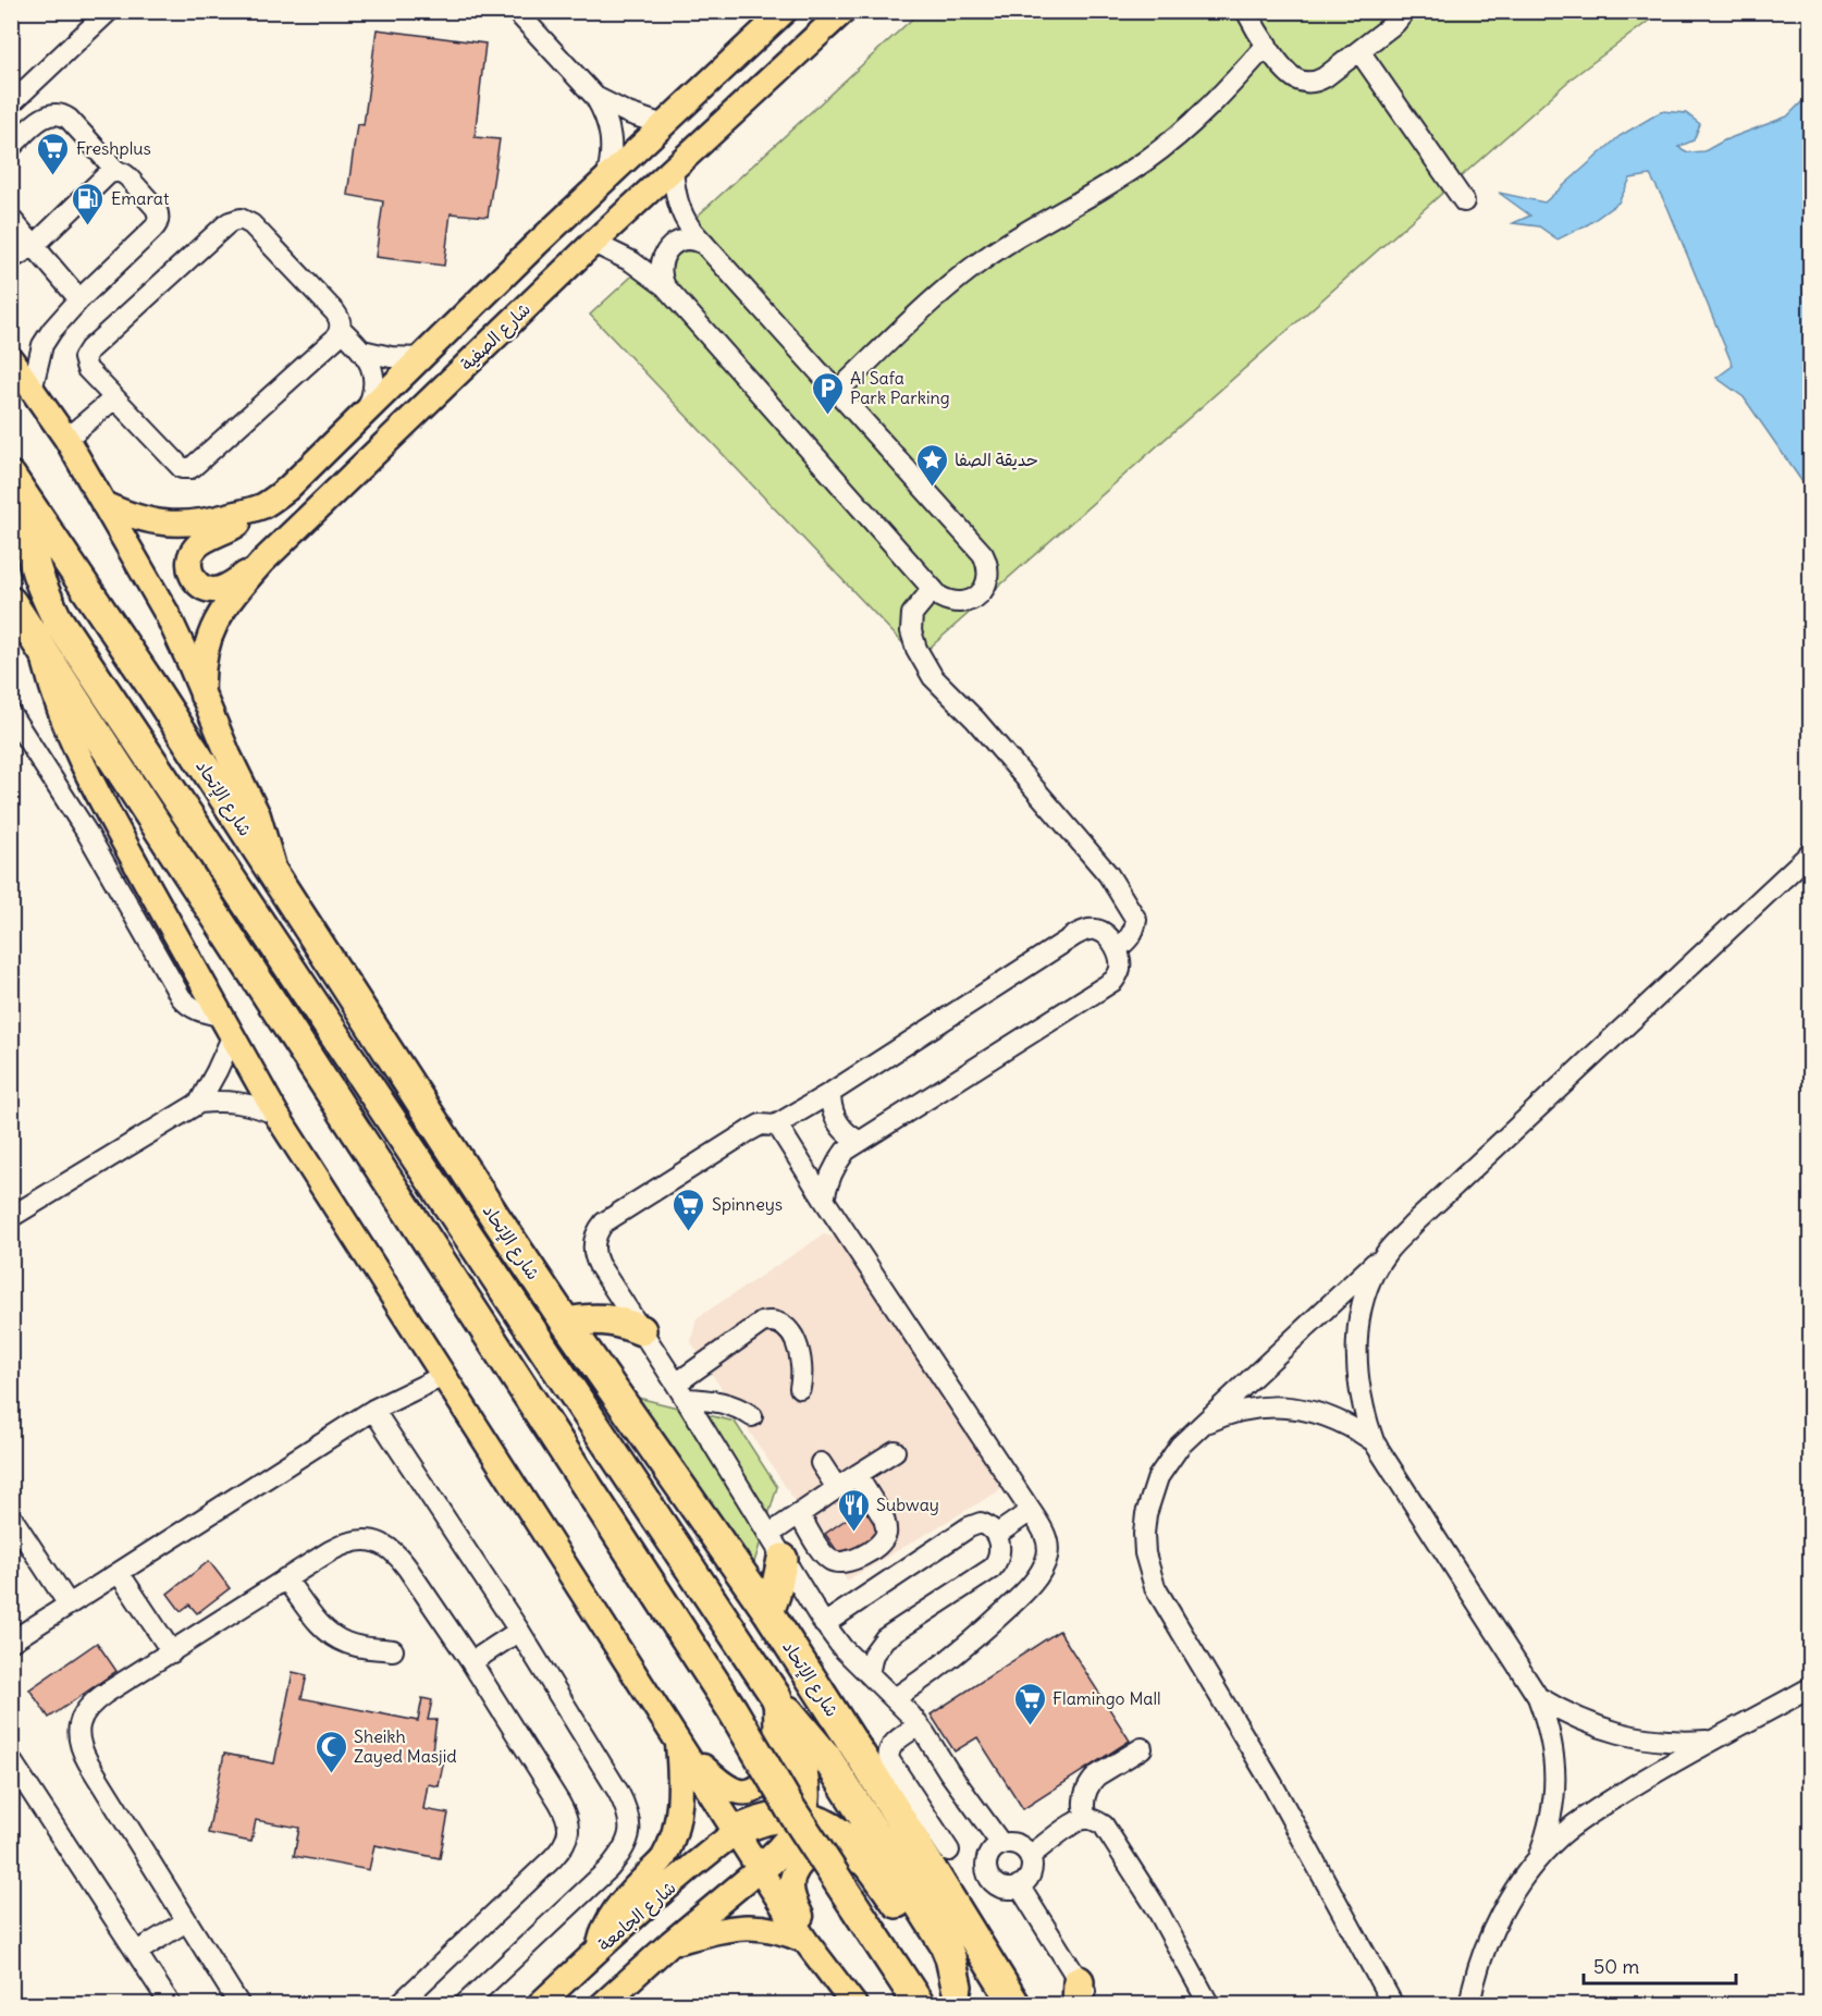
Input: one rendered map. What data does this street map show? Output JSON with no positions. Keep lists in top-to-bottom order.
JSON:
{
  "streets": {
    "highway": ["شارع الإتحاد"],
    "main road": ["شارع الصفية", "شارع الجامعة"]
  },
  "places": {
    "supermarket": ["Freshplus", "Spinneys", "Flamingo Mall"],
    "fuel station": ["Emarat"],
    "parking": ["Al Safa Park Parking"],
    "place": ["حديقة الصفا"],
    "restaurant": ["Subway"],
    "mosque": ["Sheikh Zayed Masjid"]
  },
  "scale_bar": "50 m"
}
